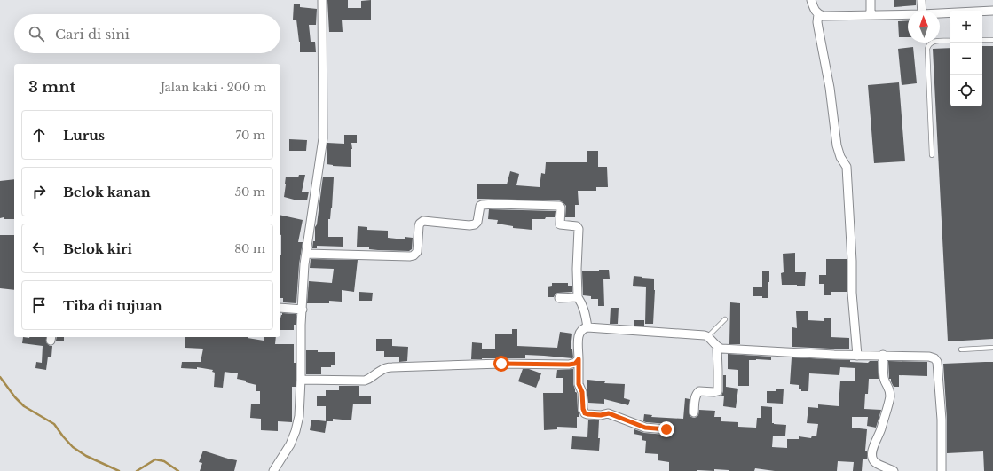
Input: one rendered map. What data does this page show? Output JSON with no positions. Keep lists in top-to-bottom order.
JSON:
{
  "north": "top",
  "page": {
    "map_buttons": ["+", "−"],
    "search": "Cari di sini",
    "heading": ["3 mnt", "Jalan kaki · 200 m"],
    "list": [
      ["Lurus", "70 m"],
      ["Belok kanan", "50 m"],
      ["Belok kiri", "80 m"],
      "Tiba di tujuan"
    ]
  }
}
